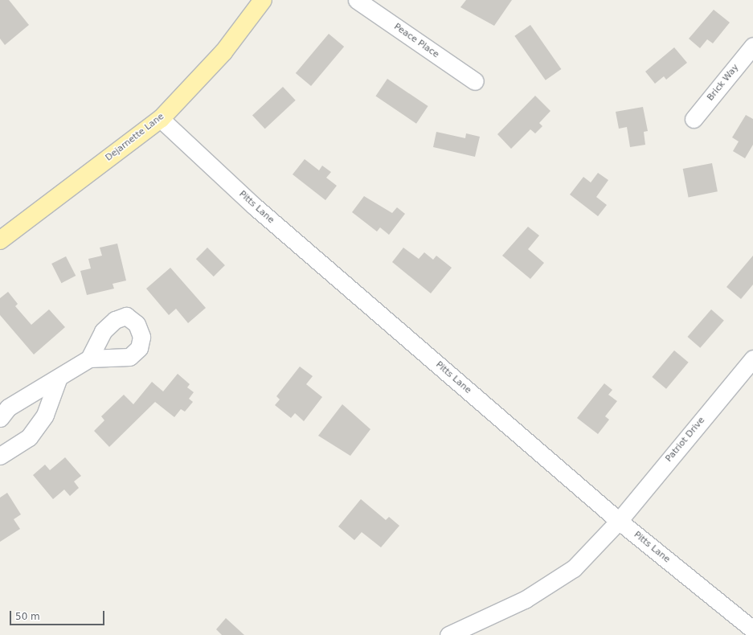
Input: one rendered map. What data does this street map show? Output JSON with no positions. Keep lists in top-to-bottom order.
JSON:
{
  "streets": {
    "main road": ["Dejarnette Lane"],
    "street": [
      "Peace Place",
      "Brick Way",
      "Pitts Lane",
      "Patriot Drive"
    ]
  },
  "crossings": [
    ["Dejarnette Lane", "Pitts Lane"],
    ["Pitts Lane", "Patriot Drive"]
  ],
  "scale_bar": "50 m"
}
